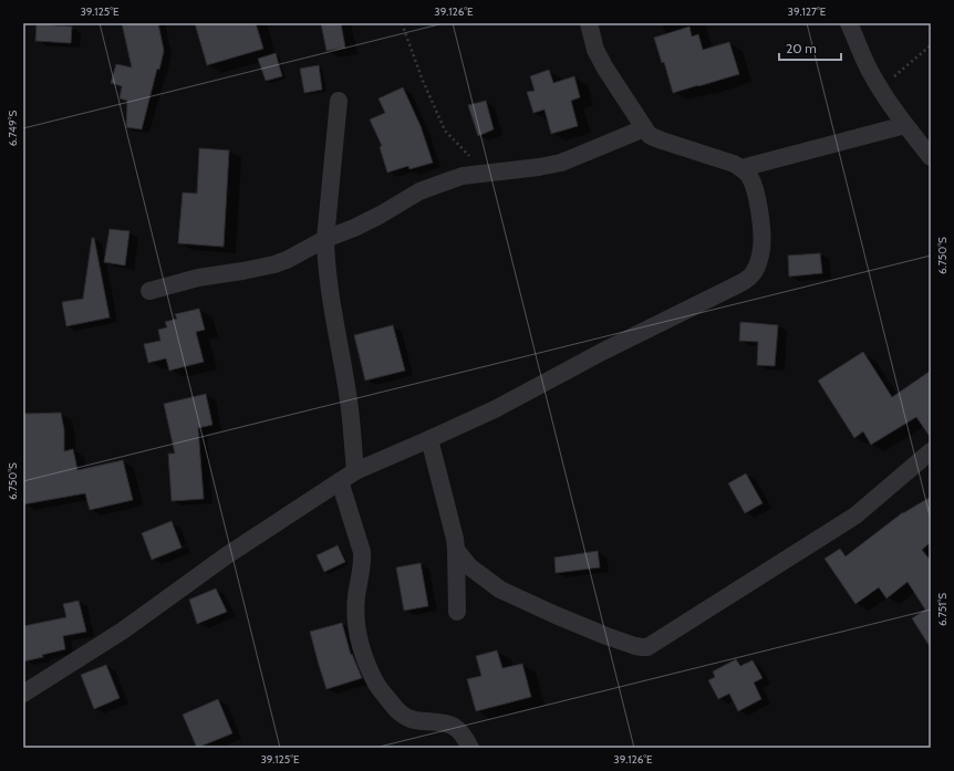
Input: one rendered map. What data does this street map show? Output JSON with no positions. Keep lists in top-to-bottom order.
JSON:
{
  "scale_bar": "20 m",
  "coordinates": [
    "39.125°E",
    "39.126°E",
    "39.127°E",
    "6.749°S",
    "6.750°S",
    "6.751°S"
  ]
}
